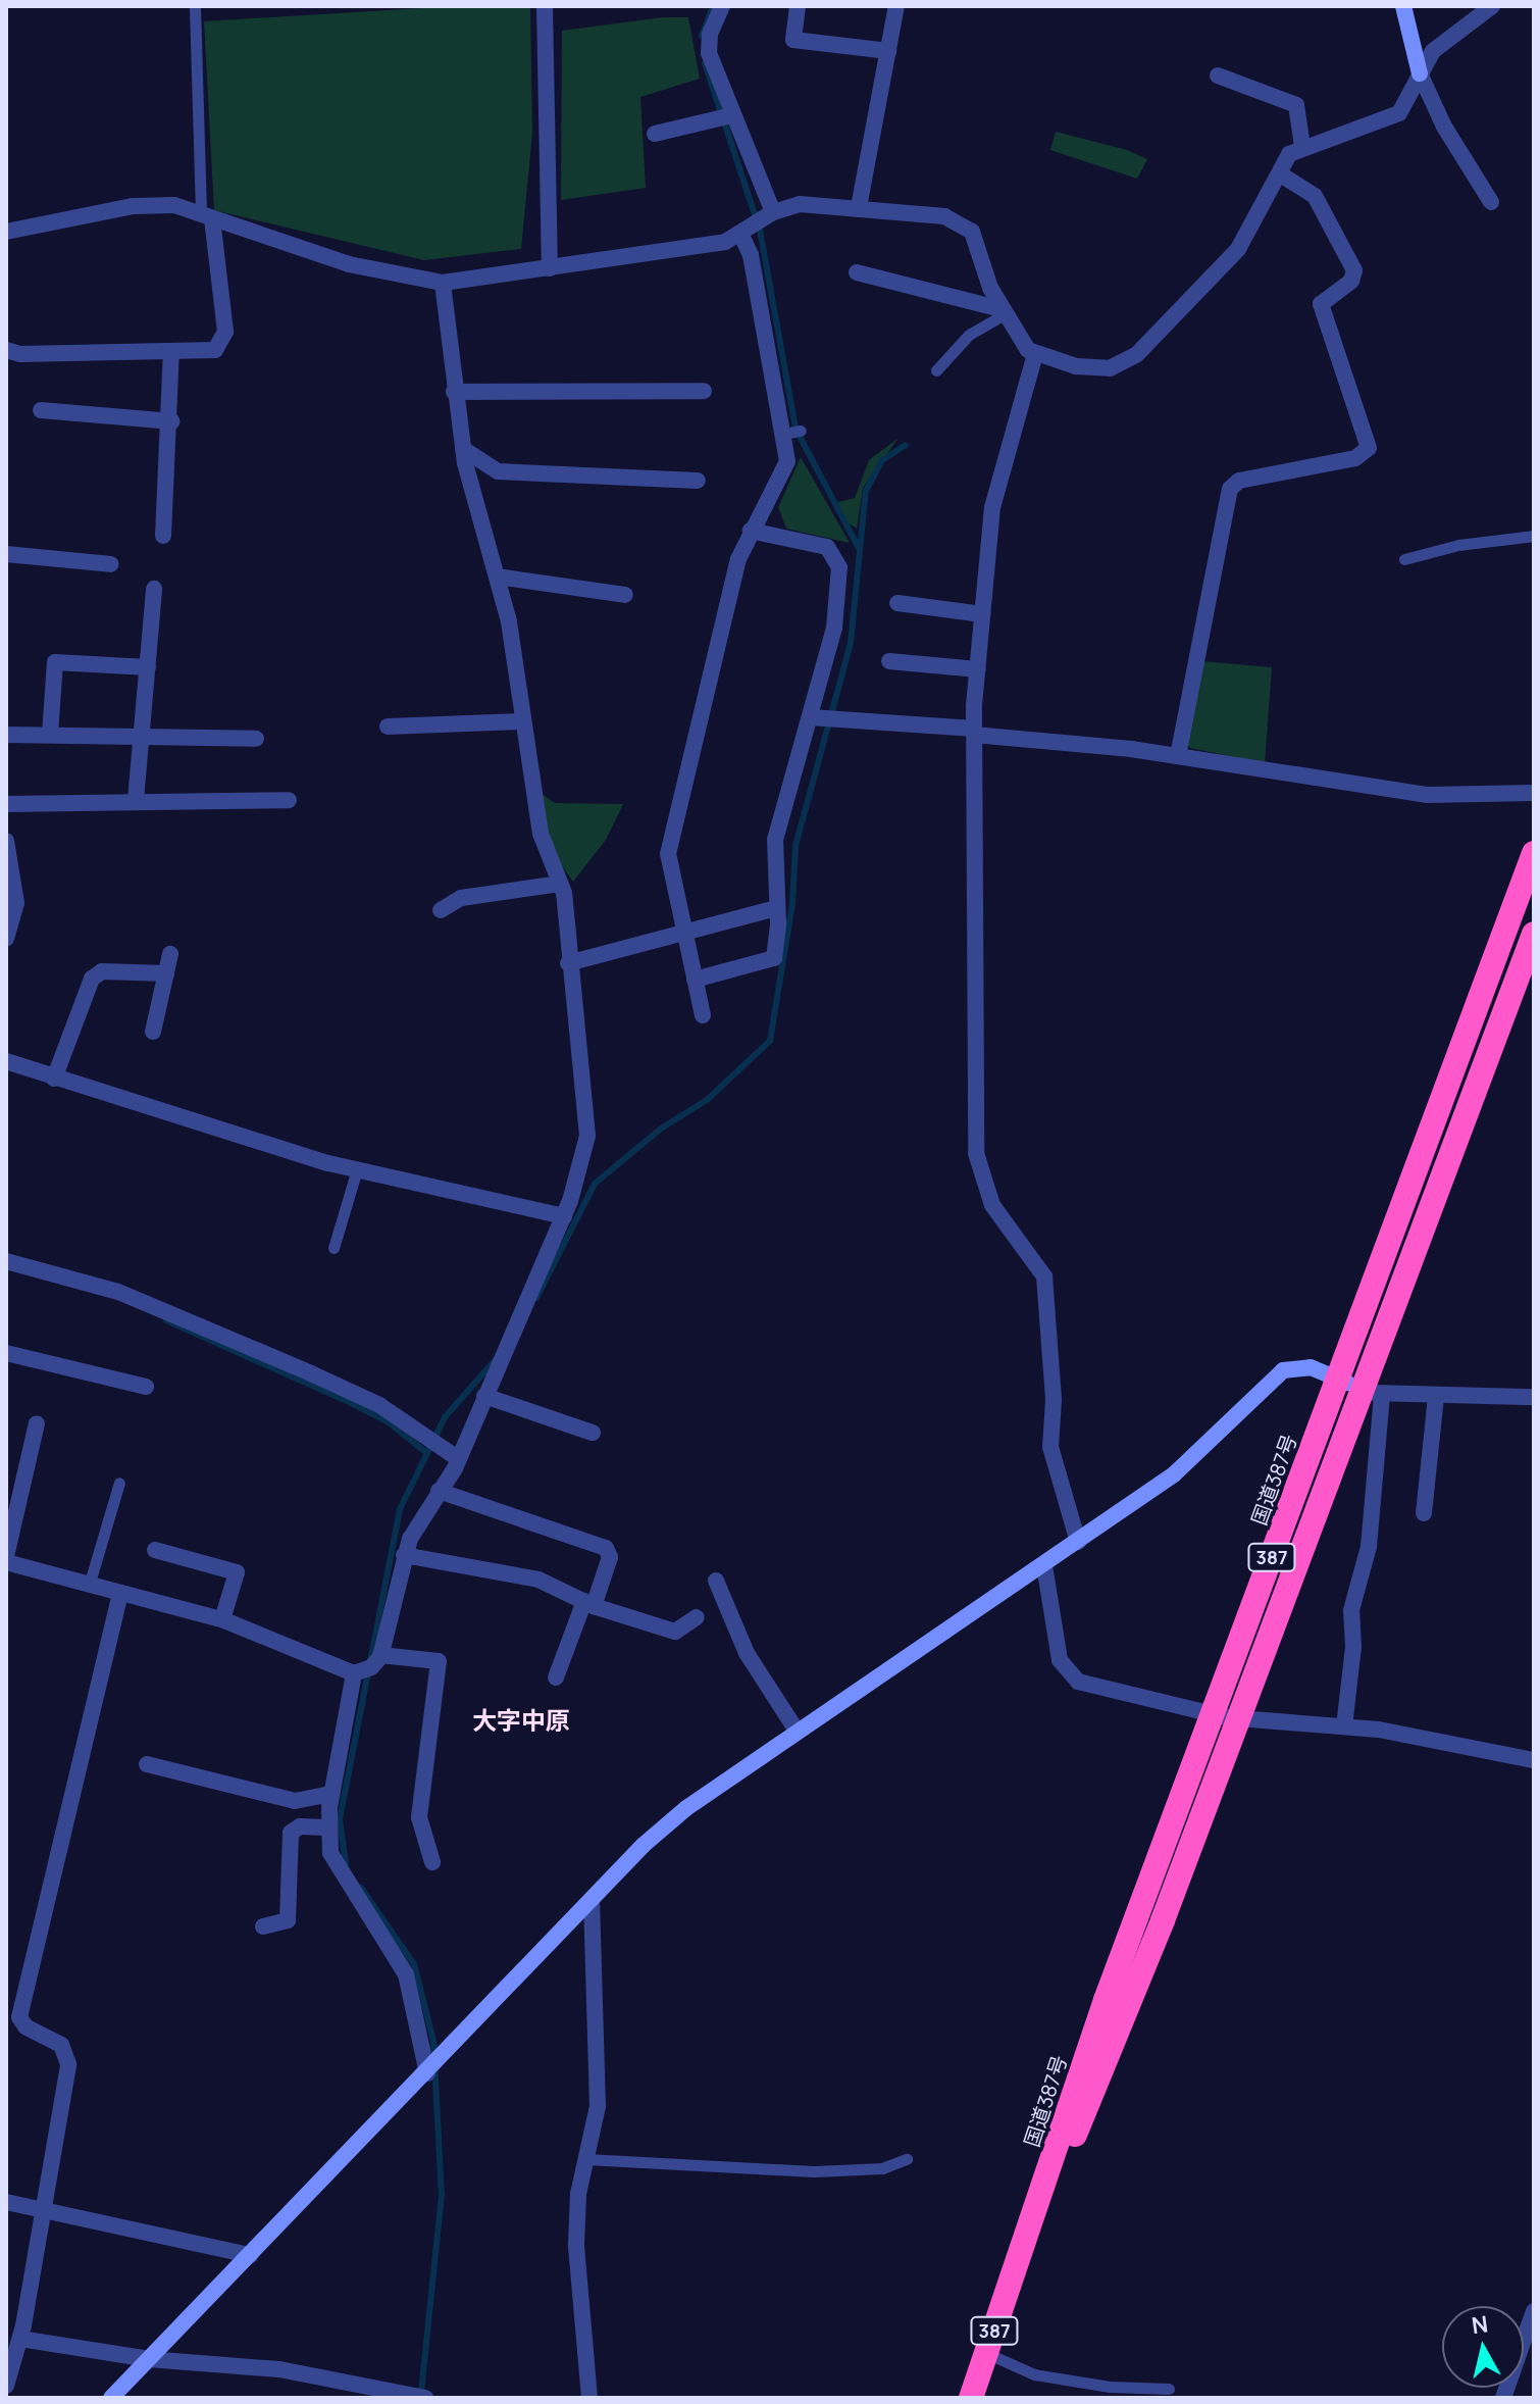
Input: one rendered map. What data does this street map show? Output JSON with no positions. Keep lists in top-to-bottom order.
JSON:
{
  "streets": {
    "highway": ["国道387号", "387"]
  },
  "districts": ["大字中原"],
  "north": "top"
}
